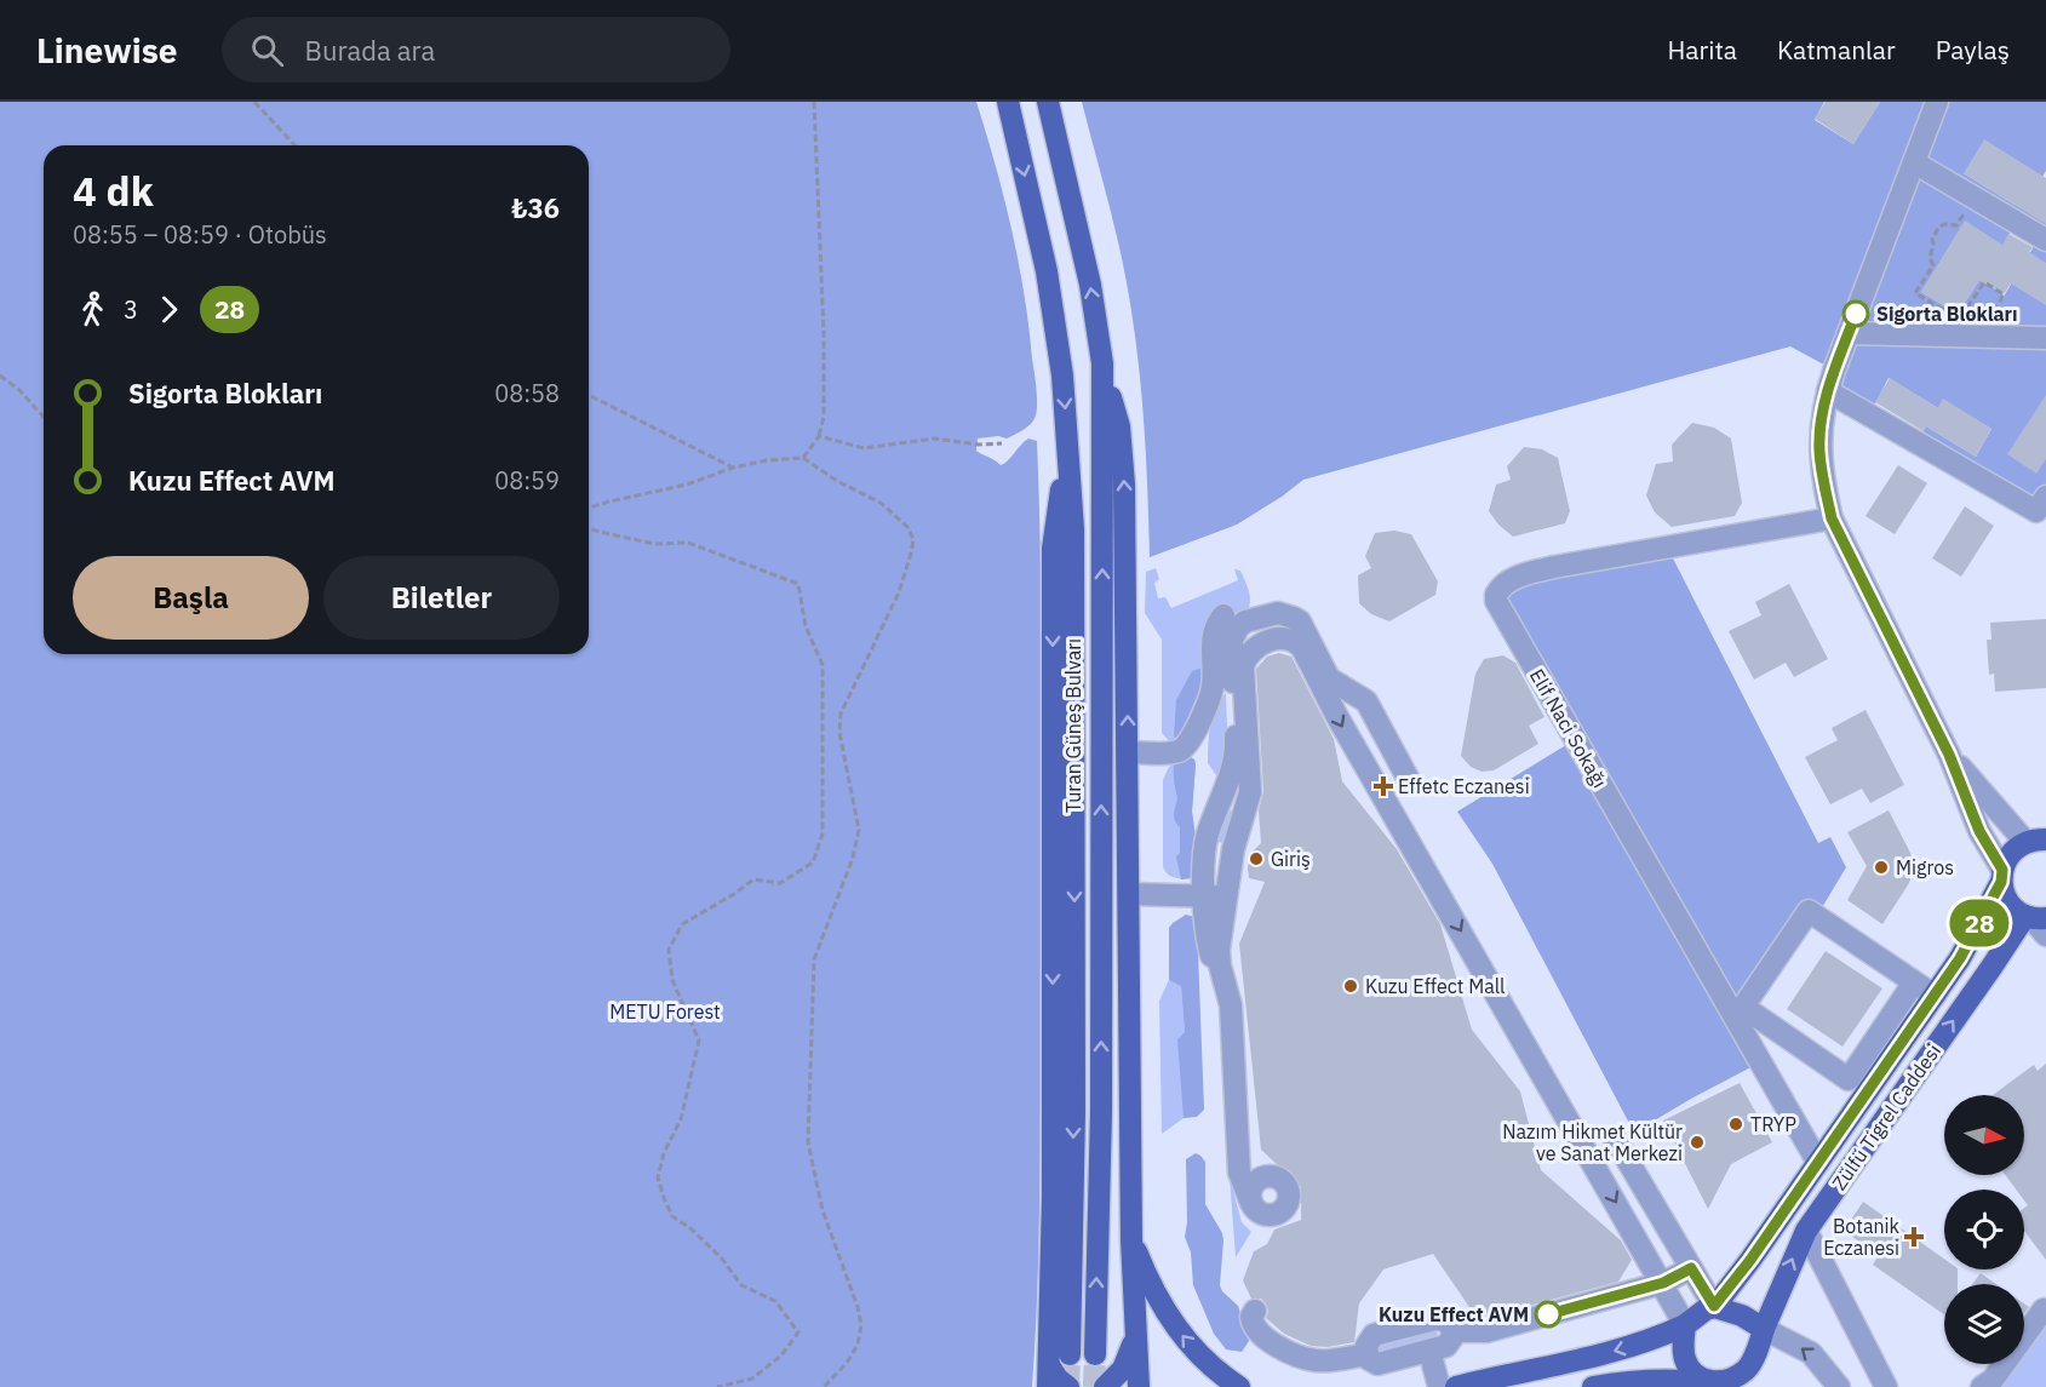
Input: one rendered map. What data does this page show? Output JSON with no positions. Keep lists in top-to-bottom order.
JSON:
{
  "streets": {
    "main road": ["Turan Güneş Bulvarı", "Zülfü Tigrel Caddesi"],
    "street": ["Elif Naci Sokağı"]
  },
  "crossings": [
    ["Elif Naci Sokağı", "Zülfü Tigrel Caddesi"]
  ],
  "parks": ["METU Forest"],
  "places": {
    "other": [
      "Sigorta Blokları",
      "Giriş",
      "Migros",
      "Kuzu Effect Mall",
      "TRYP",
      "Nazım Hikmet Kültür ve Sanat Merkezi",
      "Kuzu Effect AVM"
    ],
    "health": ["Effetc Eczanesi", "Botanik Eczanesi"]
  },
  "lines": ["bus line 28"],
  "north": "right",
  "page": {
    "header": "Linewise",
    "search": "Burada ara",
    "nav": ["Harita", "Katmanlar", "Paylaş"],
    "on_map": "28",
    "heading": ["4 dk", "08:55 – 08:59 · Otobüs", "₺36"],
    "legs": ["3", "28"],
    "list": [
      {
        "name": "Sigorta Blokları",
        "value": "08:58"
      },
      {
        "name": "Kuzu Effect AVM",
        "value": "08:59"
      }
    ],
    "buttons": ["Başla", "Biletler"]
  }
}
